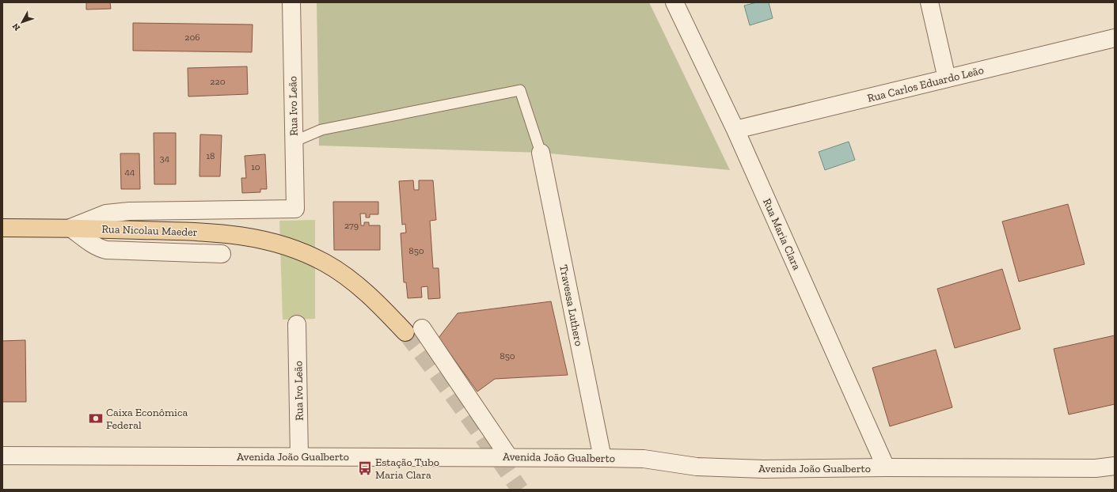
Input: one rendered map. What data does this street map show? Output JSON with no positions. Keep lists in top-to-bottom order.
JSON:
{
  "streets": {
    "main road": ["Rua Nicolau Maeder"],
    "street": [
      "Rua Carlos Eduardo Leão",
      "Rua Ivo Leão",
      "Rua Maria Clara",
      "Travessa Luthero",
      "Avenida João Gualberto"
    ]
  },
  "crossings": [
    ["Rua Carlos Eduardo Leão", "Rua Maria Clara"],
    ["Rua Ivo Leão", "Rua Nicolau Maeder"],
    ["Rua Ivo Leão", "Avenida João Gualberto"],
    ["Rua Maria Clara", "Avenida João Gualberto"],
    ["Travessa Luthero", "Avenida João Gualberto"]
  ],
  "places": {
    "bank": ["Caixa Econômica Federal"],
    "bus stop": ["Estação Tubo Maria Clara"]
  },
  "house_numbers": [
    "206",
    "220",
    "18",
    "34",
    "10",
    "44",
    "279",
    "850",
    "850"
  ],
  "north": "bottom left"
}
